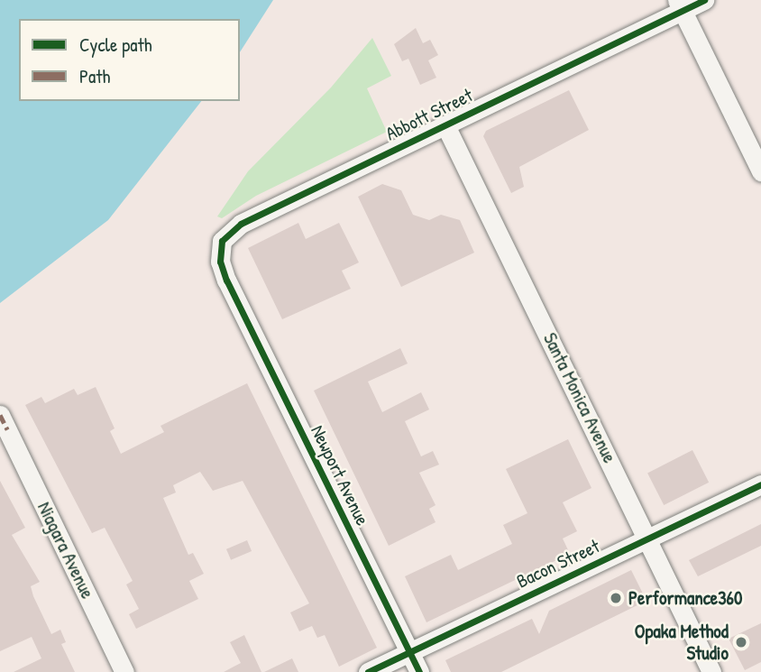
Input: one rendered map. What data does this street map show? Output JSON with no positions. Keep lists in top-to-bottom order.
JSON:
{
  "streets": {
    "street": [
      "Abbott Street",
      "Santa Monica Avenue",
      "Newport Avenue",
      "Niagara Avenue",
      "Bacon Street"
    ]
  },
  "crossings": [
    ["Abbott Street", "Santa Monica Avenue"],
    ["Abbott Street", "Newport Avenue"],
    ["Santa Monica Avenue", "Bacon Street"],
    ["Newport Avenue", "Bacon Street"]
  ],
  "places": ["Performance360", "Opaka Method Studio"],
  "legend": ["Cycle path", "Path"]
}
